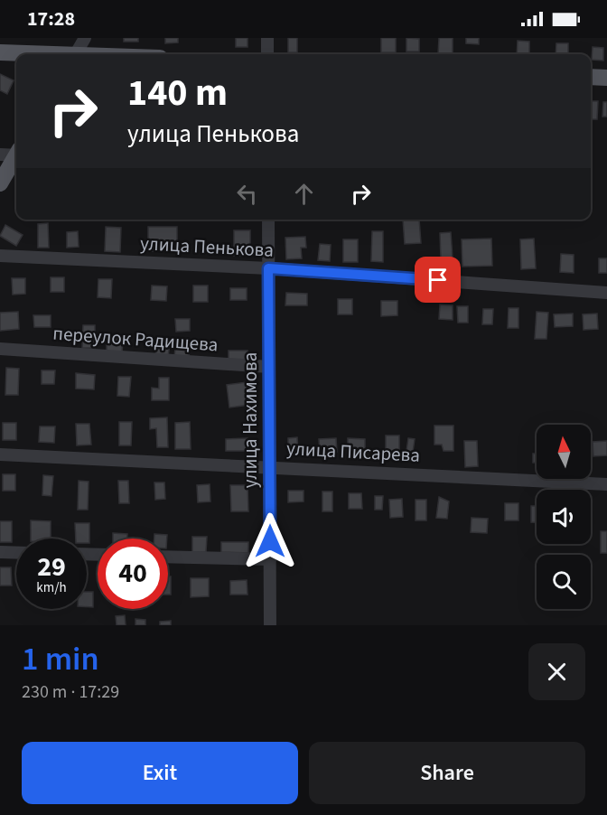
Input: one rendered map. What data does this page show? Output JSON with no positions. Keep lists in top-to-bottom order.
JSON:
{
  "streets": {
    "street": [
      "улица Пенькова",
      "переулок Радищева",
      "улица Нахимова",
      "улица Писарева"
    ]
  },
  "crossings": [
    ["улица Пенькова", "улица Нахимова"],
    ["переулок Радищева", "улица Нахимова"],
    ["улица Нахимова", "улица Писарева"]
  ],
  "north": "top",
  "page": {
    "status": "17:28",
    "turn": ["140 m", "улица Пенькова"],
    "speed": "29 km/h",
    "limit": "40",
    "heading": ["1 min", "230 m · 17:29"],
    "buttons": ["Exit", "Share"]
  }
}
